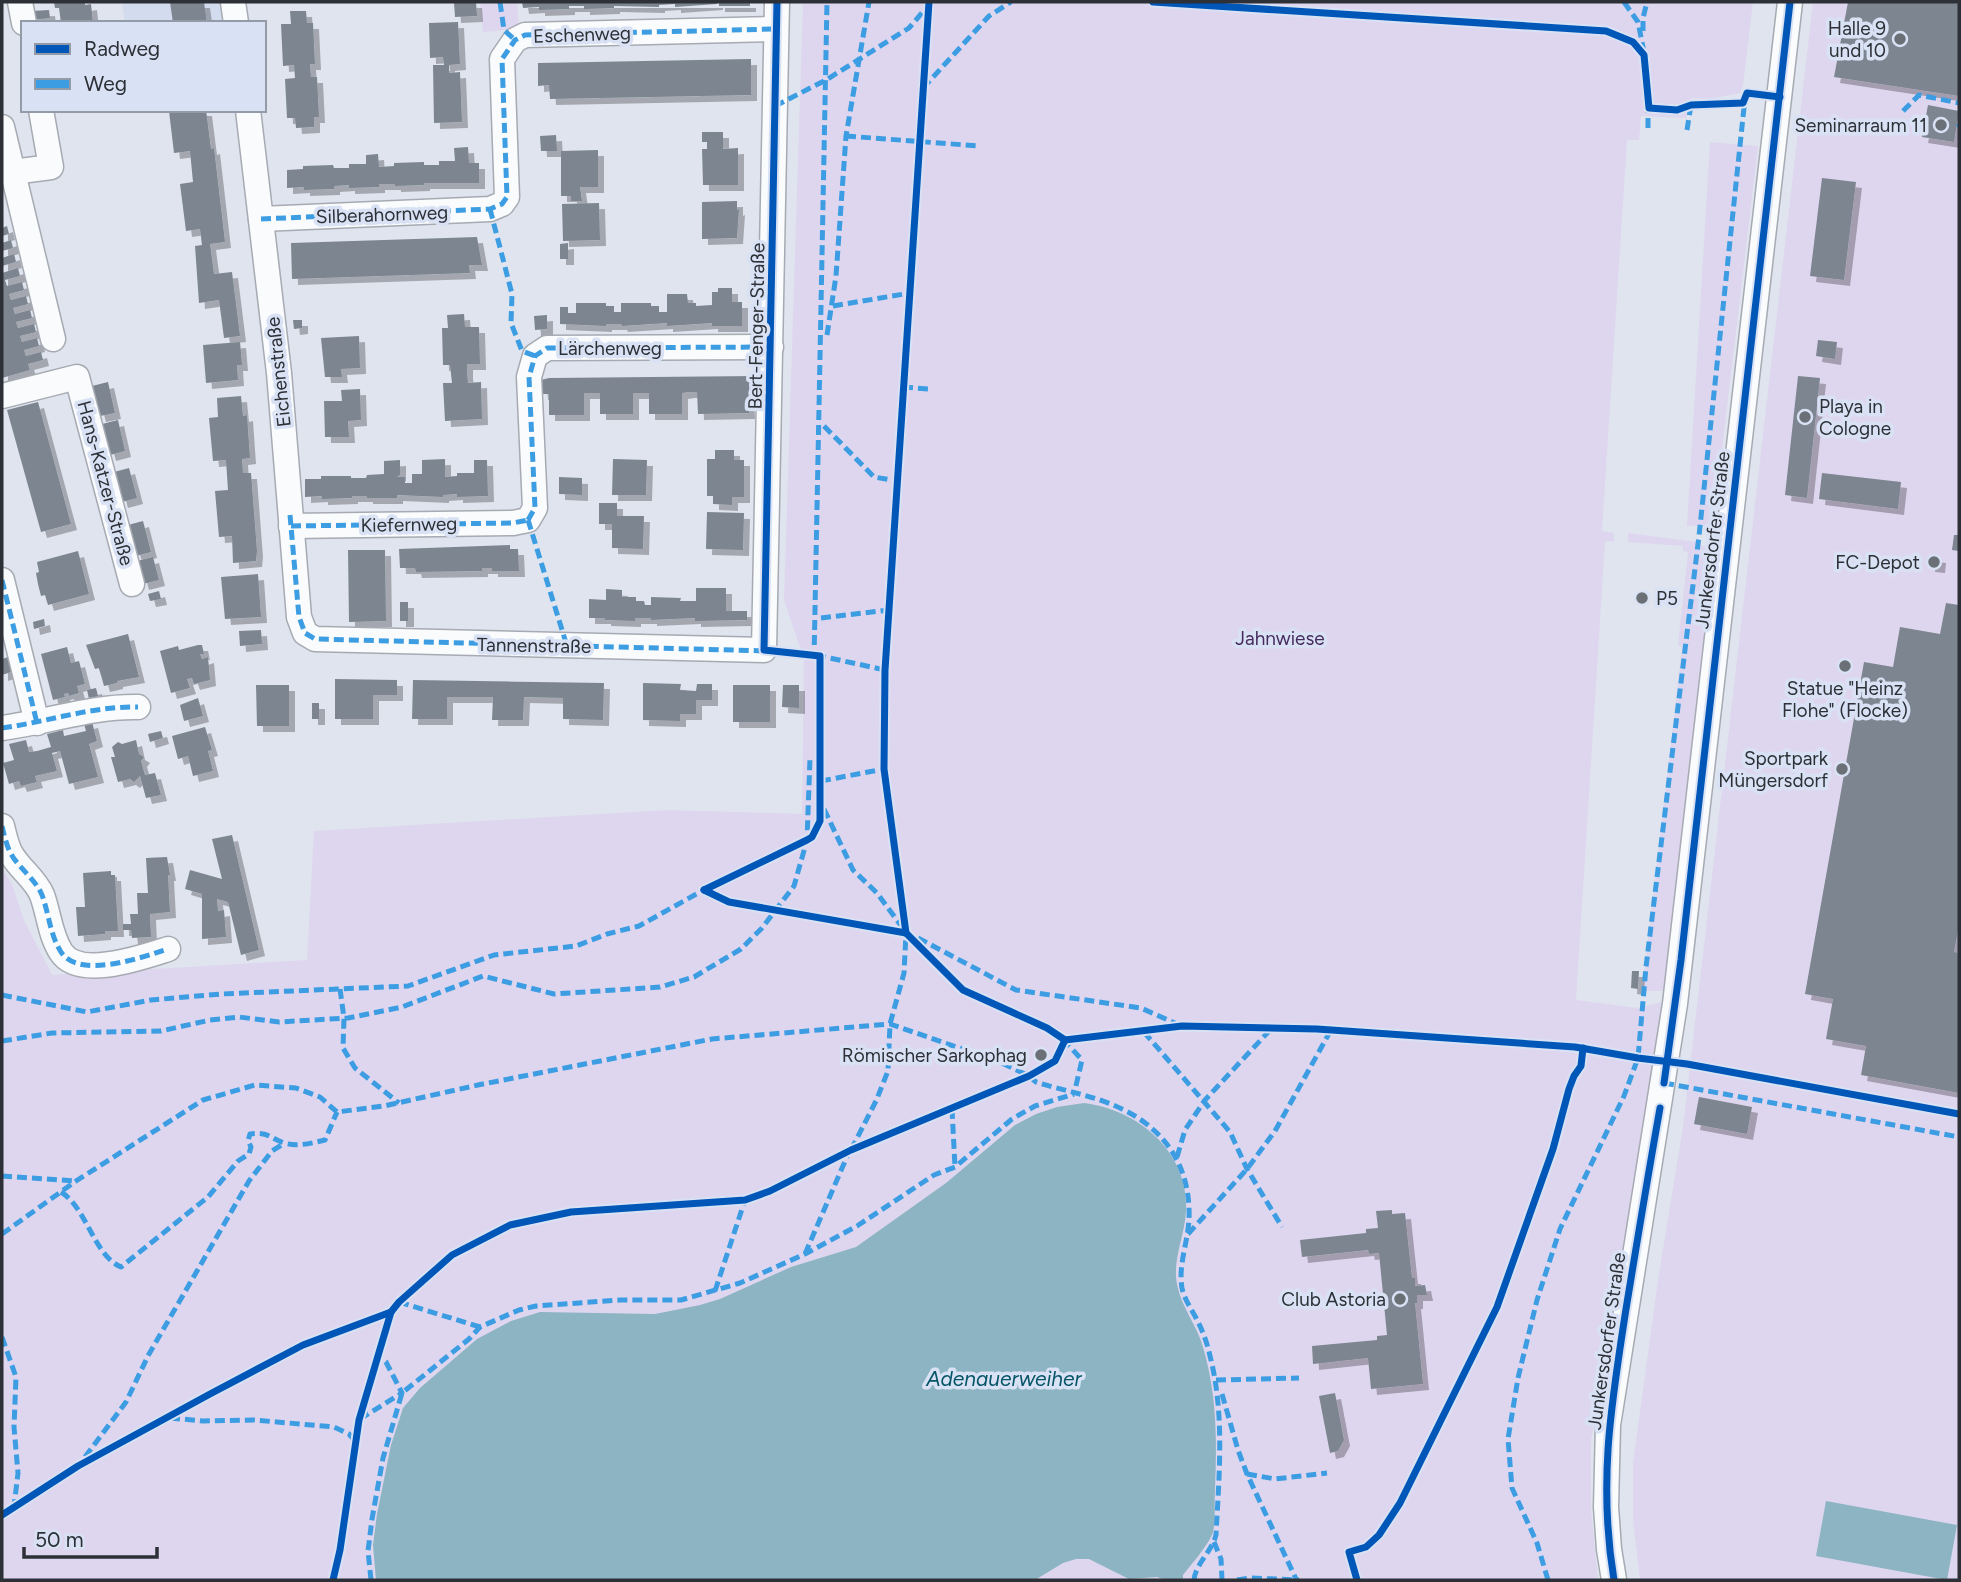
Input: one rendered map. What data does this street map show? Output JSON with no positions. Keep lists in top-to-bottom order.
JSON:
{
  "streets": {
    "street": [
      "Eschenweg",
      "Silberahornweg",
      "Bert-Fenger-Straße",
      "Lärchenweg",
      "Eichenstraße",
      "Hans-Katzer-Straße",
      "Kiefernweg",
      "Junkersdorfer Straße",
      "Tannenstraße"
    ]
  },
  "crossings": [
    ["Eschenweg", "Silberahornweg"],
    ["Eschenweg", "Bert-Fenger-Straße"],
    ["Silberahornweg", "Eichenstraße"],
    ["Bert-Fenger-Straße", "Lärchenweg"],
    ["Bert-Fenger-Straße", "Tannenstraße"],
    ["Lärchenweg", "Kiefernweg"],
    ["Eichenstraße", "Kiefernweg"],
    ["Eichenstraße", "Tannenstraße"]
  ],
  "water": ["Adenauerweiher"],
  "parks": ["Jahnwiese"],
  "places": [
    "Halle 9 und 10",
    "Seminarraum 11",
    "Playa in Cologne",
    "FC-Depot",
    "P5",
    "Statue \"Heinz Flohe\" (Flocke)",
    "Sportpark Müngersdorf",
    "Römischer Sarkophag",
    "Club Astoria"
  ],
  "legend": ["Radweg", "Weg"],
  "scale_bar": "50 m"
}
